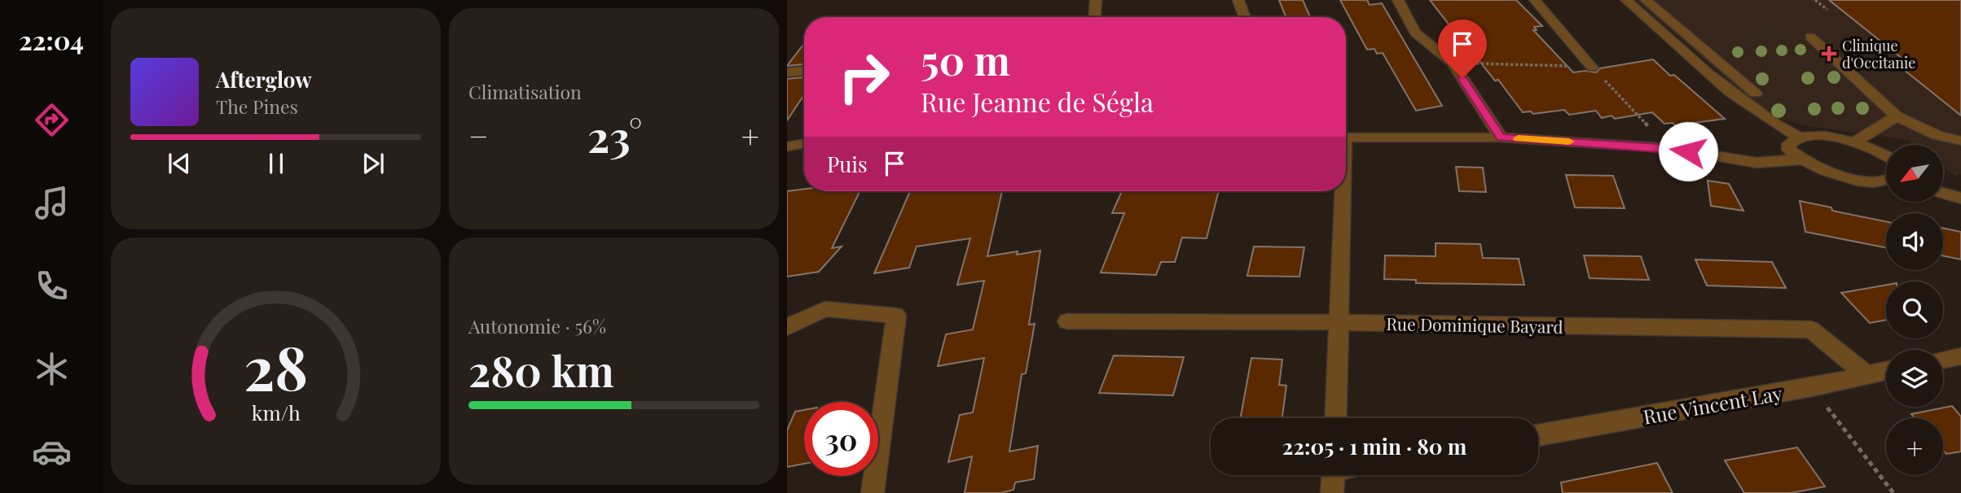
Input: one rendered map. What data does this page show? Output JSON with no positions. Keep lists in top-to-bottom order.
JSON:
{
  "streets": {
    "street": ["Rue Dominique Bayard", "Rue Vincent Lay"]
  },
  "crossings": [
    ["Rue Dominique Bayard", "Rue Vincent Lay"]
  ],
  "places": {
    "health": ["Clinique d'Occitanie"]
  },
  "north": "bottom left",
  "page": {
    "tabs": "22:04",
    "tile": [
      "Climatisation",
      ["Autonomie · 56%", "280 km"]
    ],
    "turn": ["50 m", "Rue Jeanne de Ségla"],
    "song": ["Afterglow", "The Pines"],
    "heat": ["−", "23°", "+"],
    "then": "Puis",
    "map_buttons": "+",
    "limit": "30",
    "trip": "22:05 · 1 min · 80 m",
    "gauge": ["28", "km/h"]
  }
}
